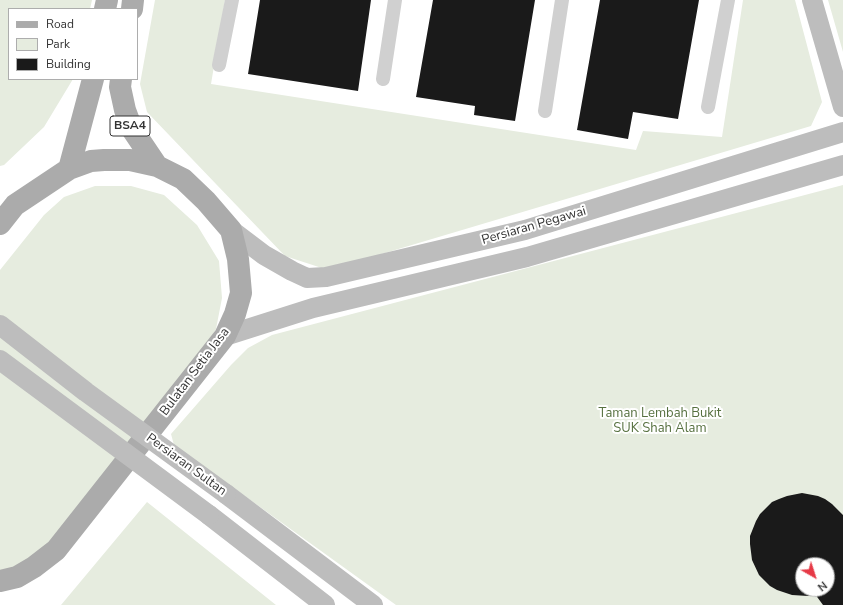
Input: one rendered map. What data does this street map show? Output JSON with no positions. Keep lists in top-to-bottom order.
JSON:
{
  "streets": {
    "main road": [
      "BSA4",
      "Persiaran Pegawai",
      "Bulatan Setia Jasa",
      "Persiaran Sultan"
    ]
  },
  "crossings": [
    ["BSA4", "Bulatan Setia Jasa"],
    ["Persiaran Pegawai", "Bulatan Setia Jasa"]
  ],
  "parks": ["Taman Lembah Bukit SUK Shah Alam"],
  "legend": ["Road", "Park", "Building"],
  "north": "bottom right"
}
